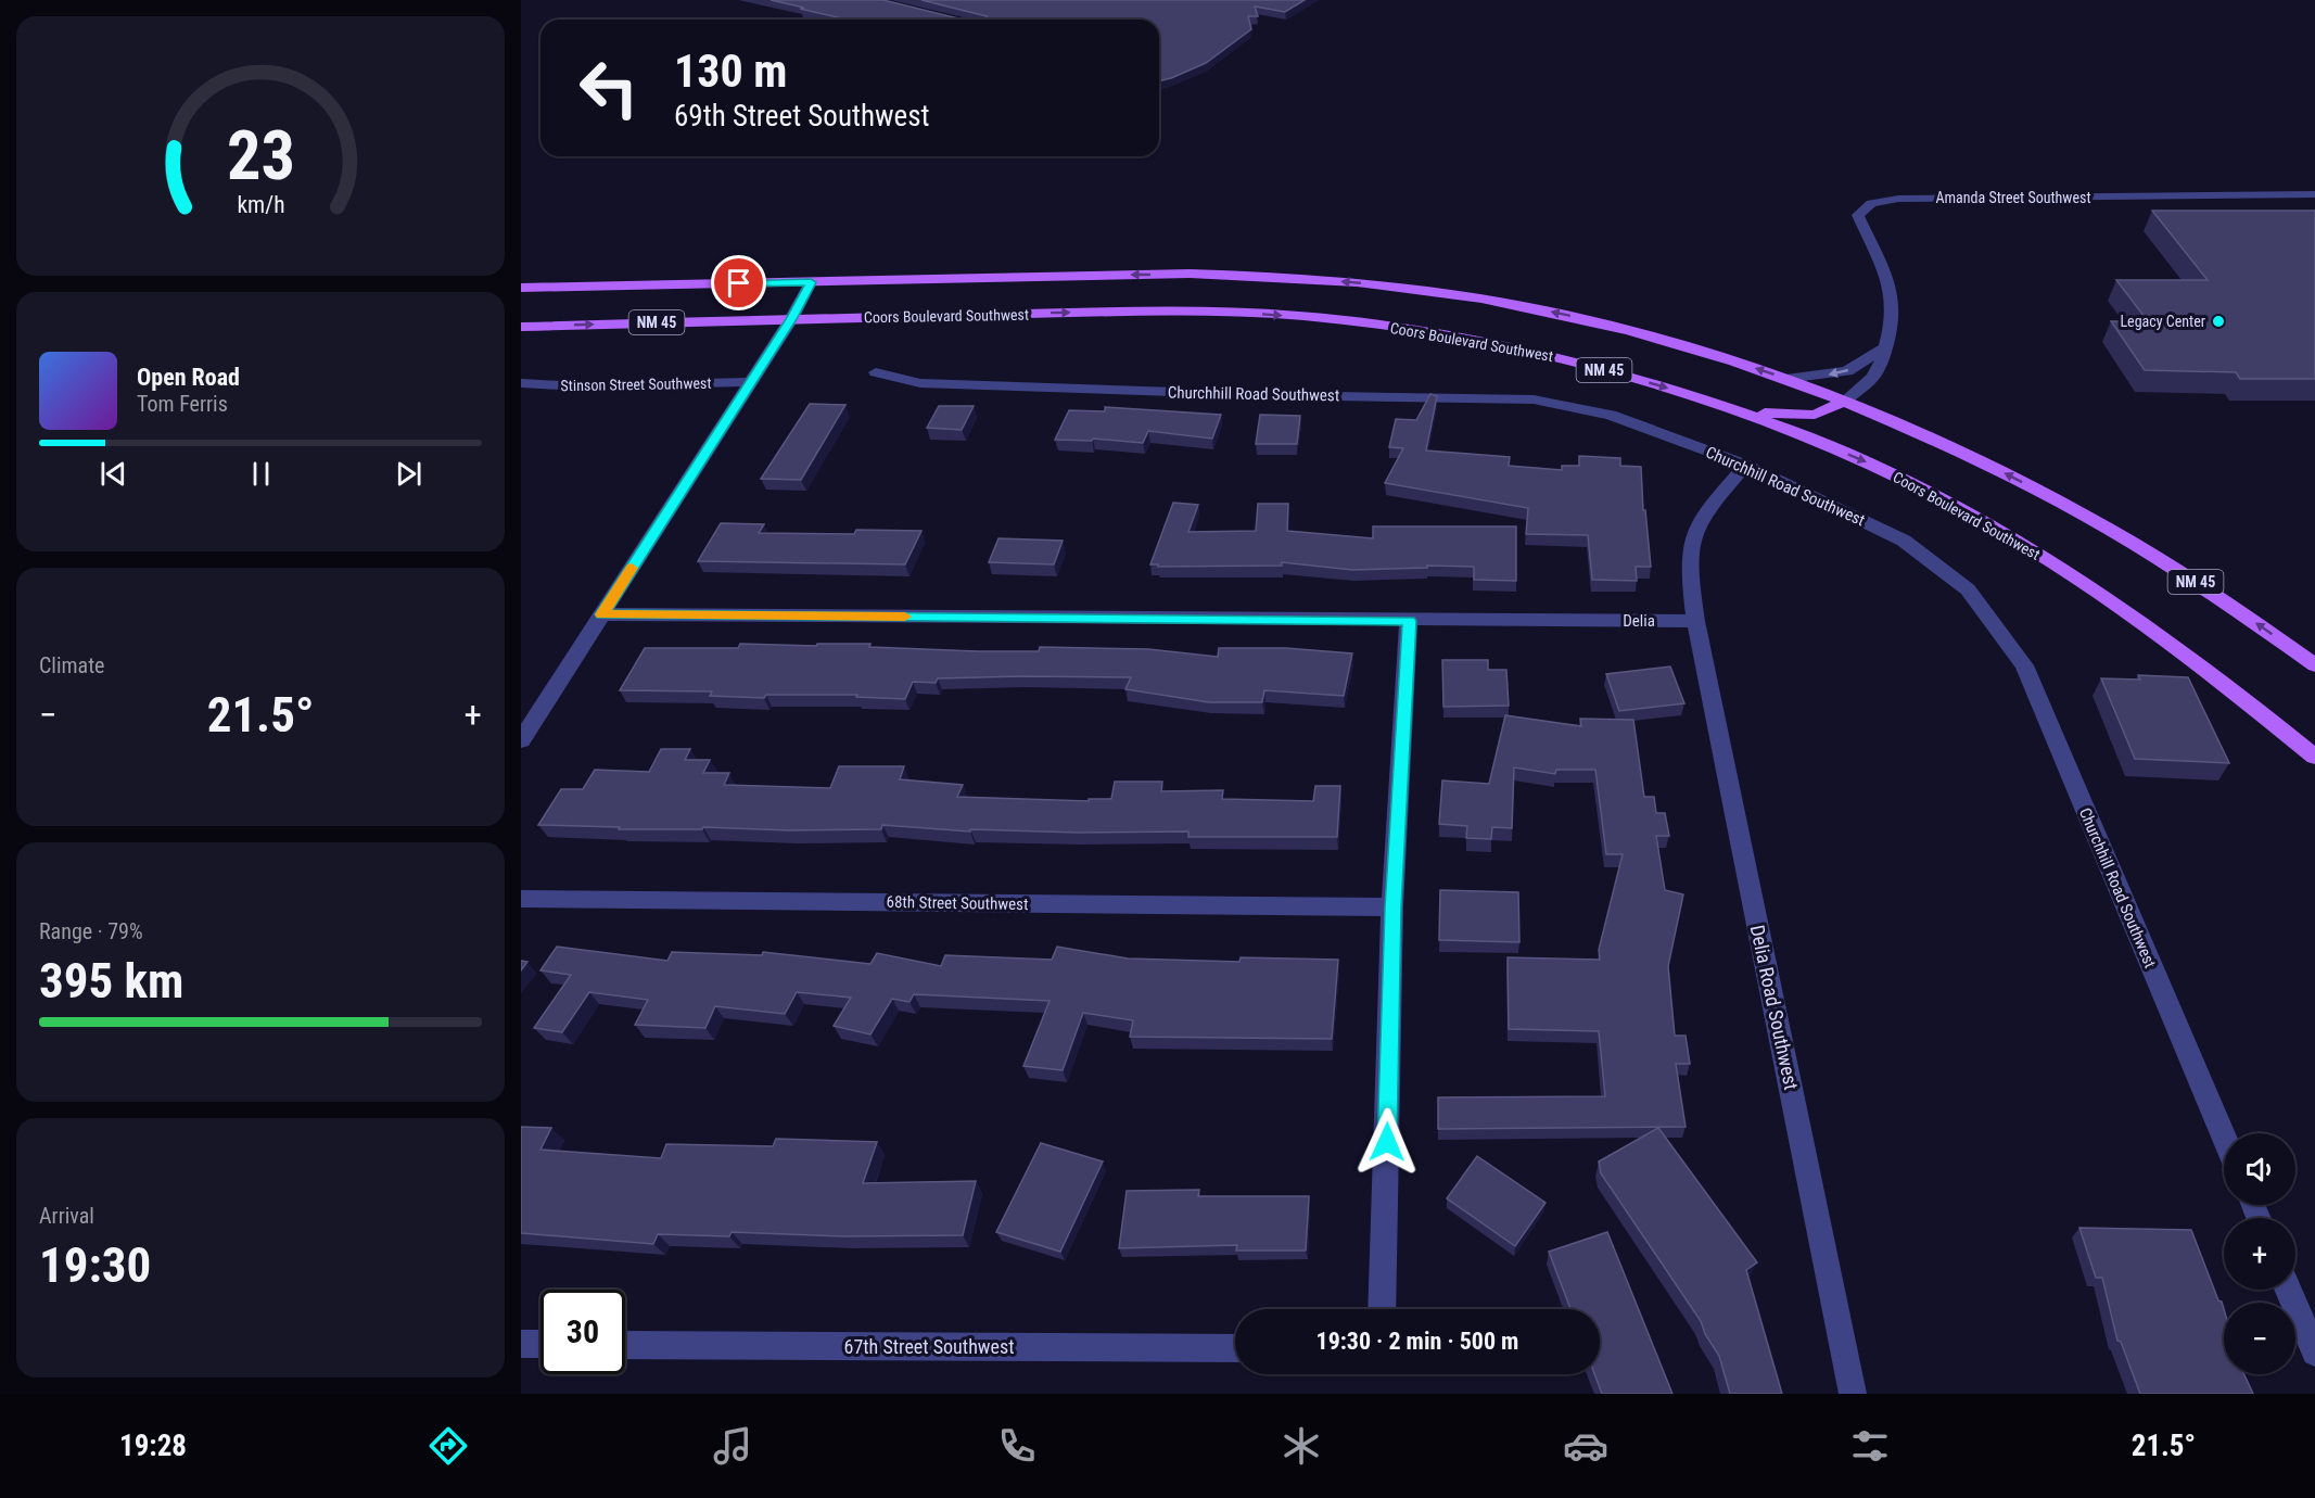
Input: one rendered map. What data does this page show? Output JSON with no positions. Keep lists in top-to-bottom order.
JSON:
{
  "streets": {
    "main road": ["Coors Boulevard Southwest", "NM 45"],
    "street": [
      "Amanda Street Southwest",
      "Stinson Street Southwest",
      "Churchhill Road Southwest",
      "Delia",
      "68th Street Southwest",
      "Delia Road Southwest",
      "67th Street Southwest"
    ]
  },
  "crossings": [
    ["Amanda Street Southwest", "NM 45"],
    ["Delia", "Delia Road Southwest"]
  ],
  "places": ["Legacy Center"],
  "page": {
    "turn": ["130 m", "69th Street Southwest"],
    "song": ["Open Road", "Tom Ferris"],
    "tile": [
      "Climate",
      ["Range · 79%", "395 km"],
      ["Arrival", "19:30"]
    ],
    "heat": ["−", "21.5°", "+"],
    "map_buttons": ["+", "−"],
    "limit": "30",
    "trip": "19:30 · 2 min · 500 m",
    "tabs": ["19:28", "21.5°"],
    "gauge": ["23", "km/h"]
  }
}
